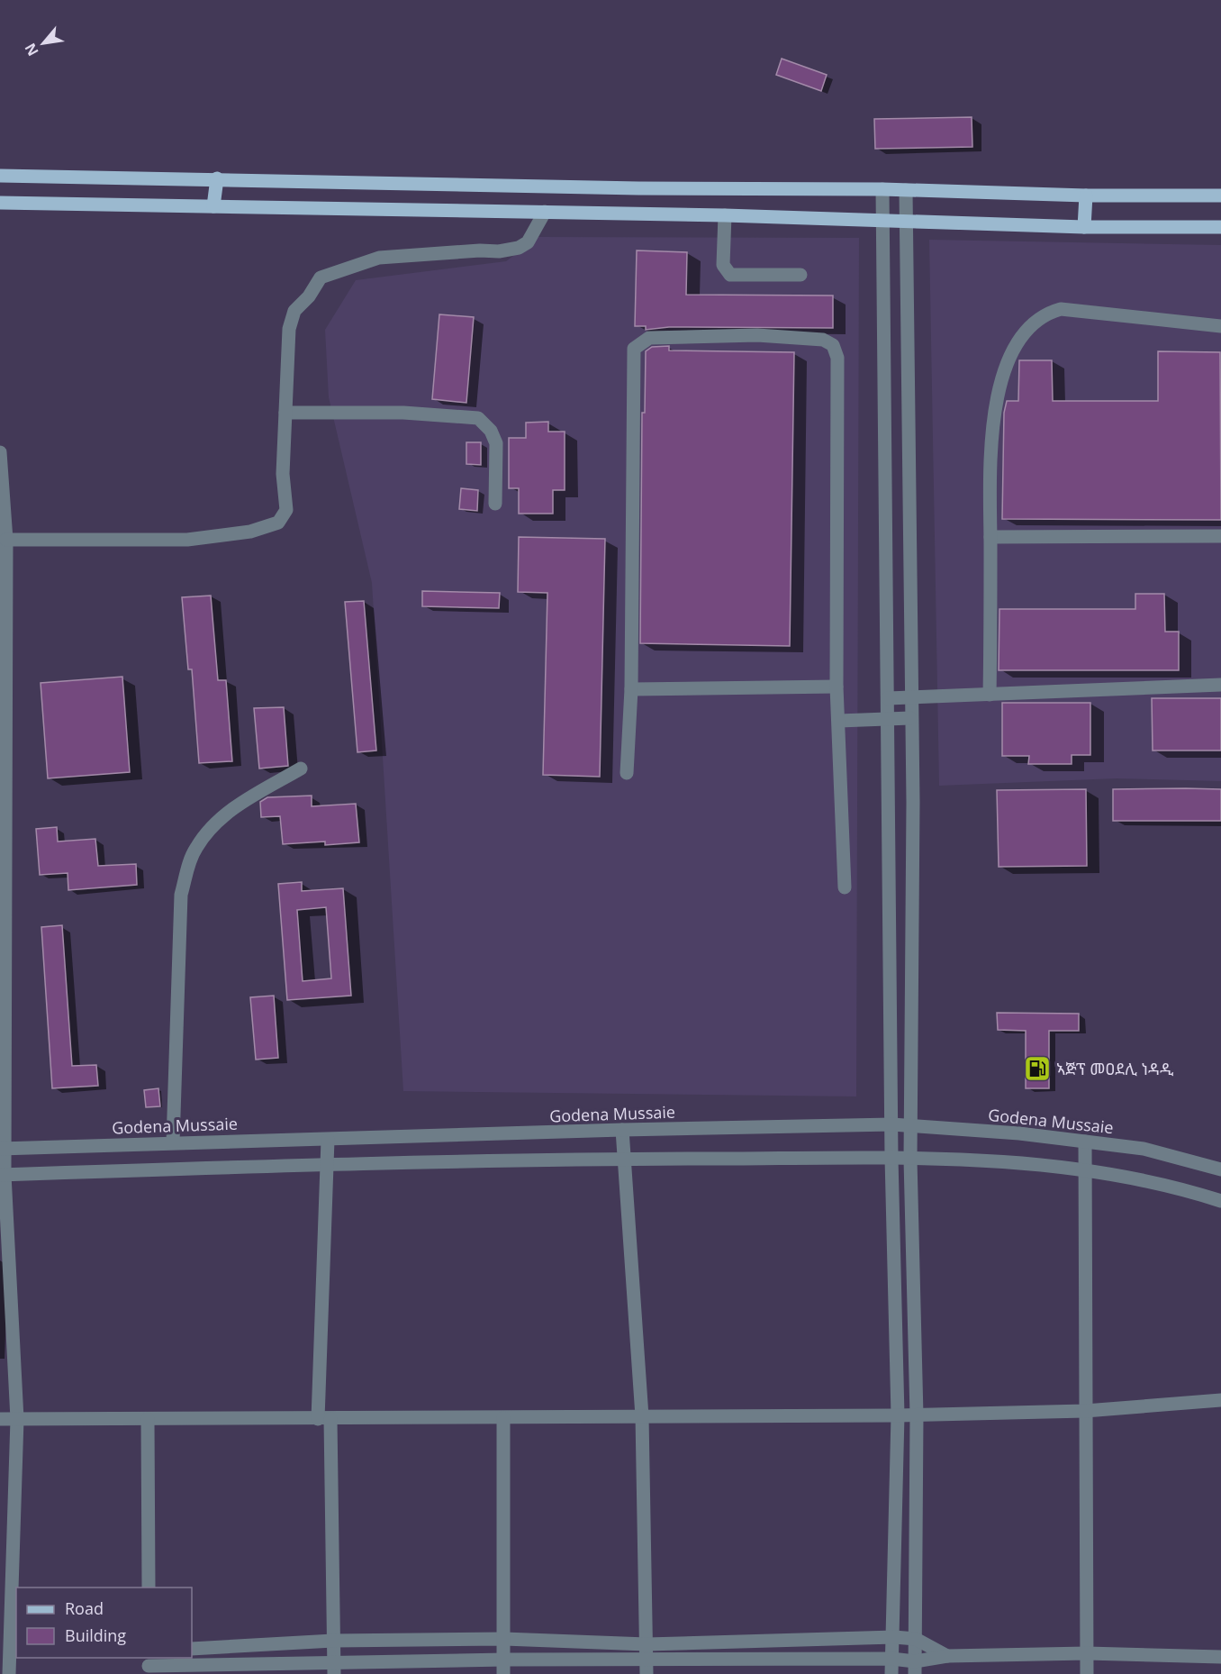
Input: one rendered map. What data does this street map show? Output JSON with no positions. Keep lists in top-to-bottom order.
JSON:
{
  "streets": {
    "street": ["Godena Mussaie"]
  },
  "places": {
    "fuel station": ["ኣጅፕ መዐደሊ ነዳዲ"]
  },
  "legend": ["Road", "Building"],
  "north": "bottom left"
}
